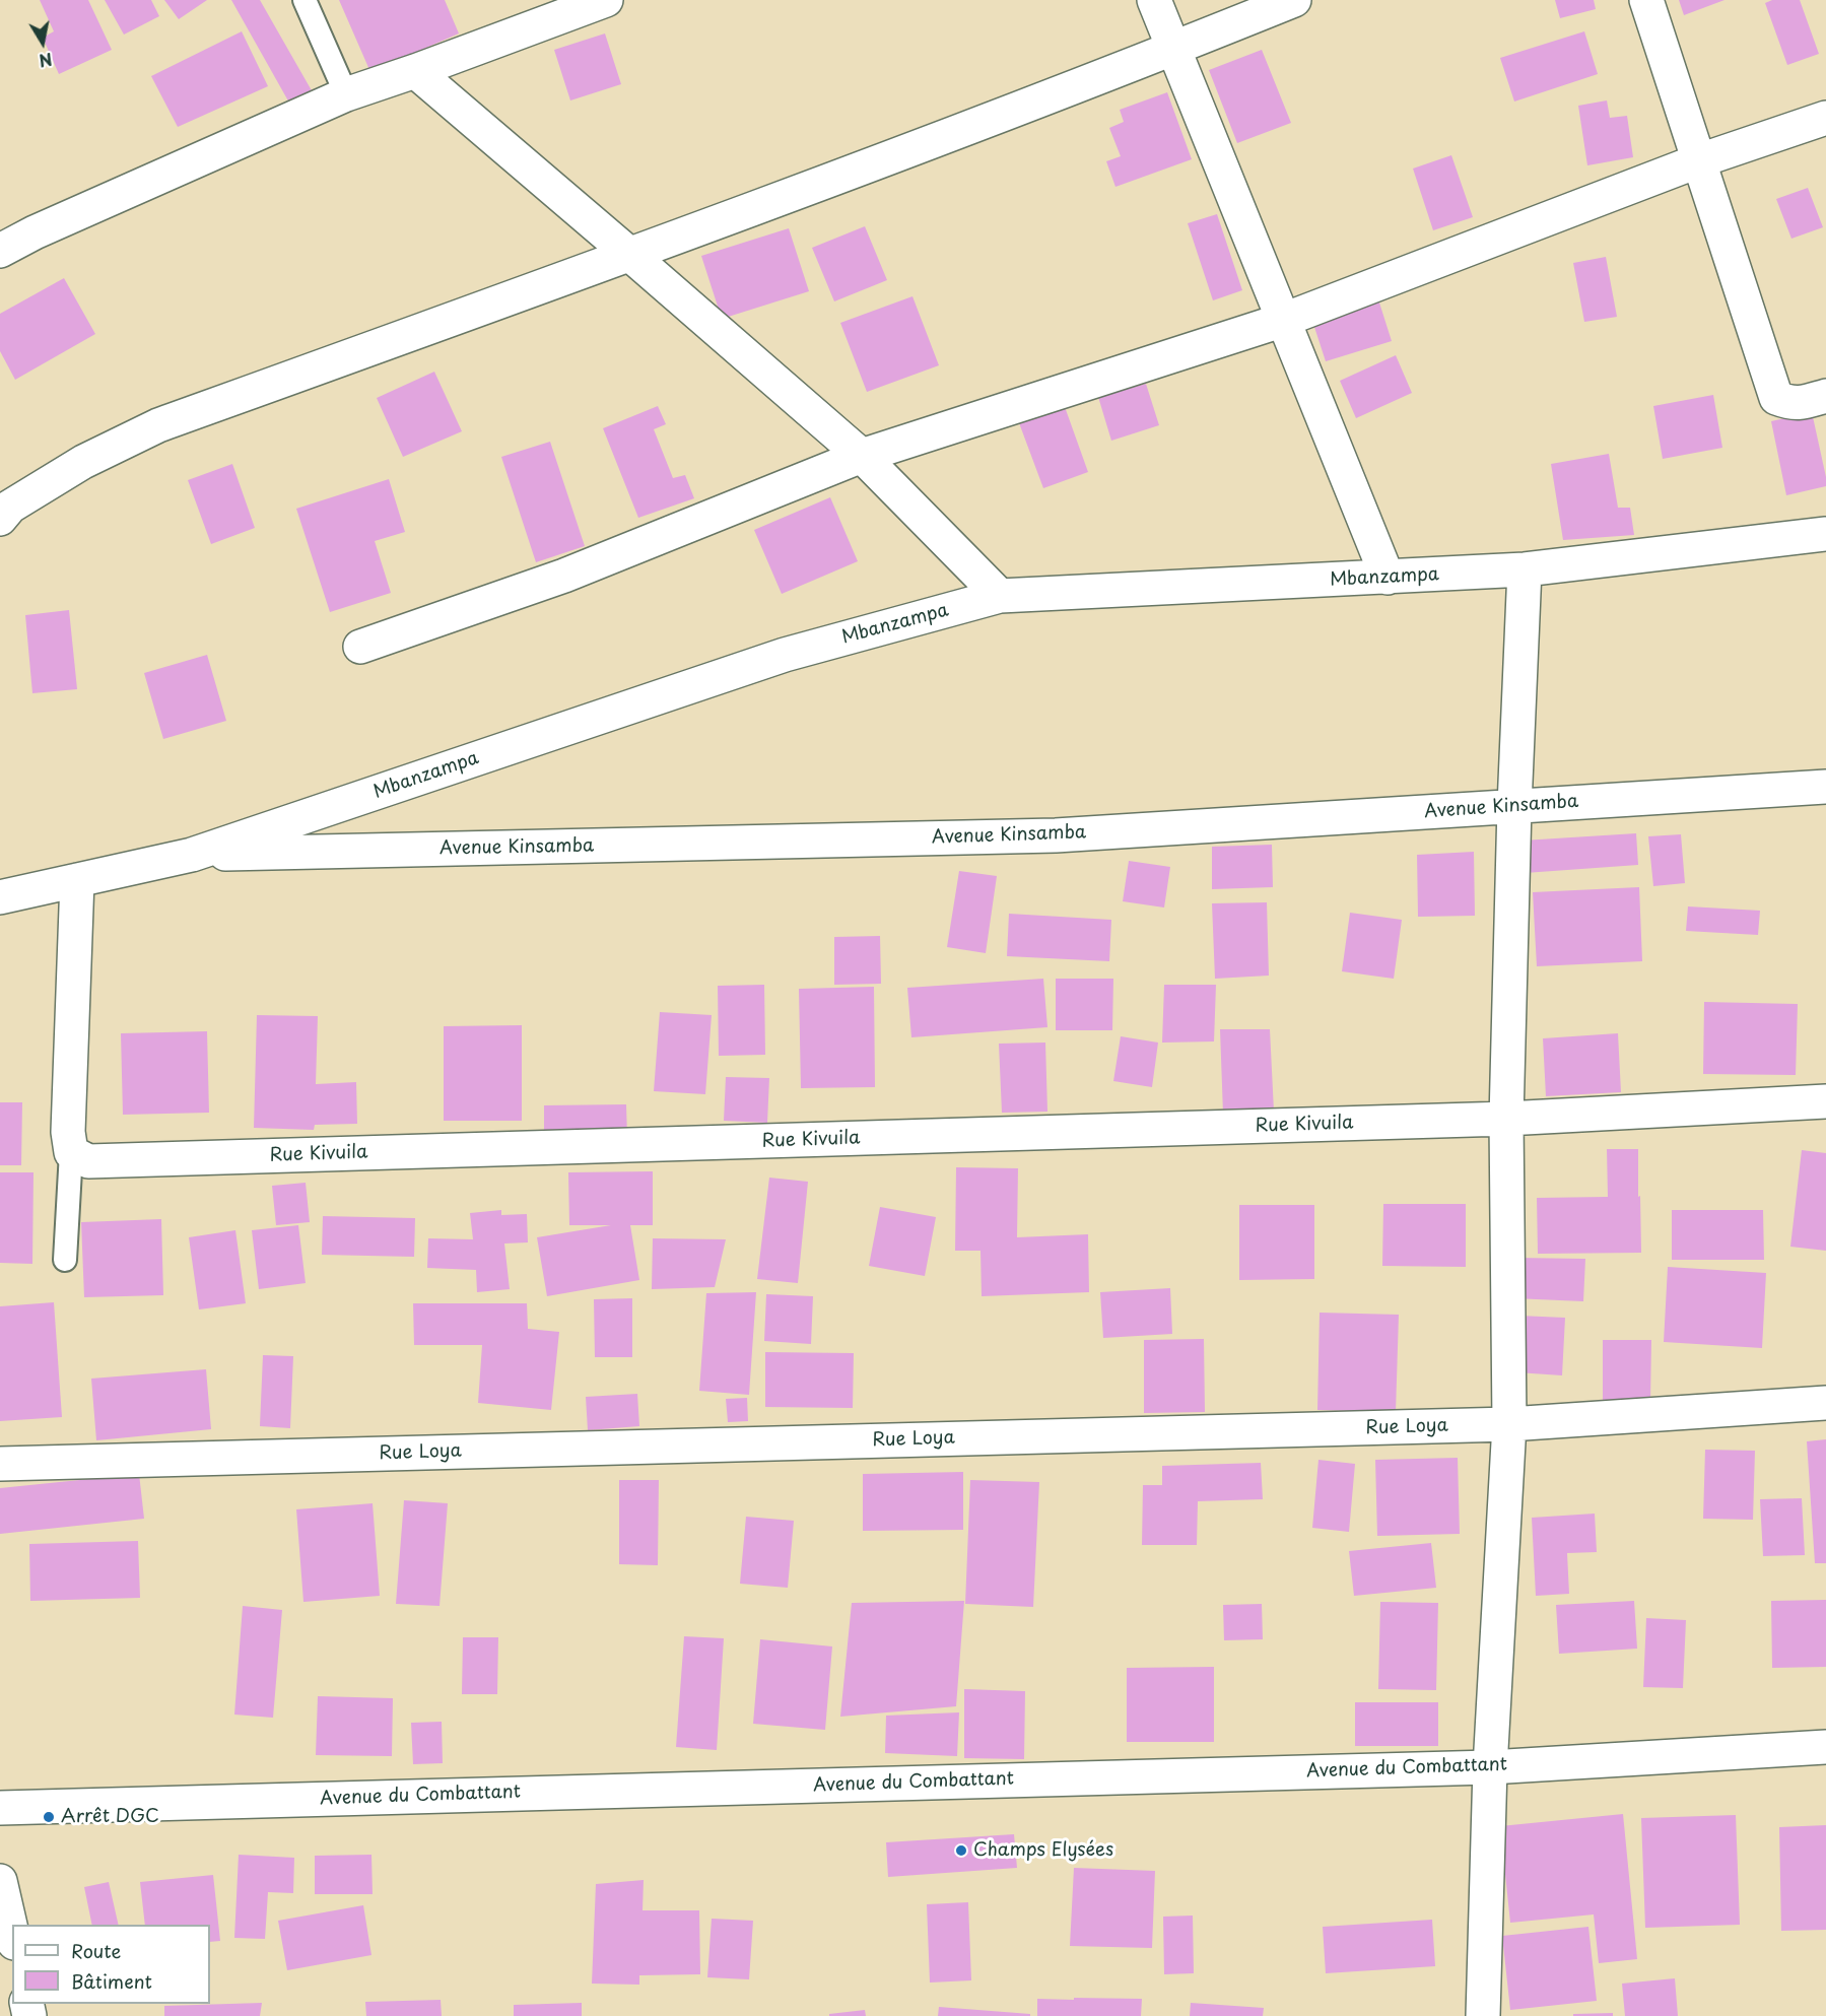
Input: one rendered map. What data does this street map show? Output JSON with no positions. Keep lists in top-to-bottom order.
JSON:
{
  "streets": {
    "street": [
      "Mbanzampa",
      "Avenue Kinsamba",
      "Rue Kivuila",
      "Rue Loya",
      "Avenue du Combattant"
    ]
  },
  "crossings": [
    ["Mbanzampa", "Avenue Kinsamba"]
  ],
  "places": ["Arrêt DGC", "Champs Elysées"],
  "legend": ["Route", "Bâtiment"],
  "north": "bottom"
}
